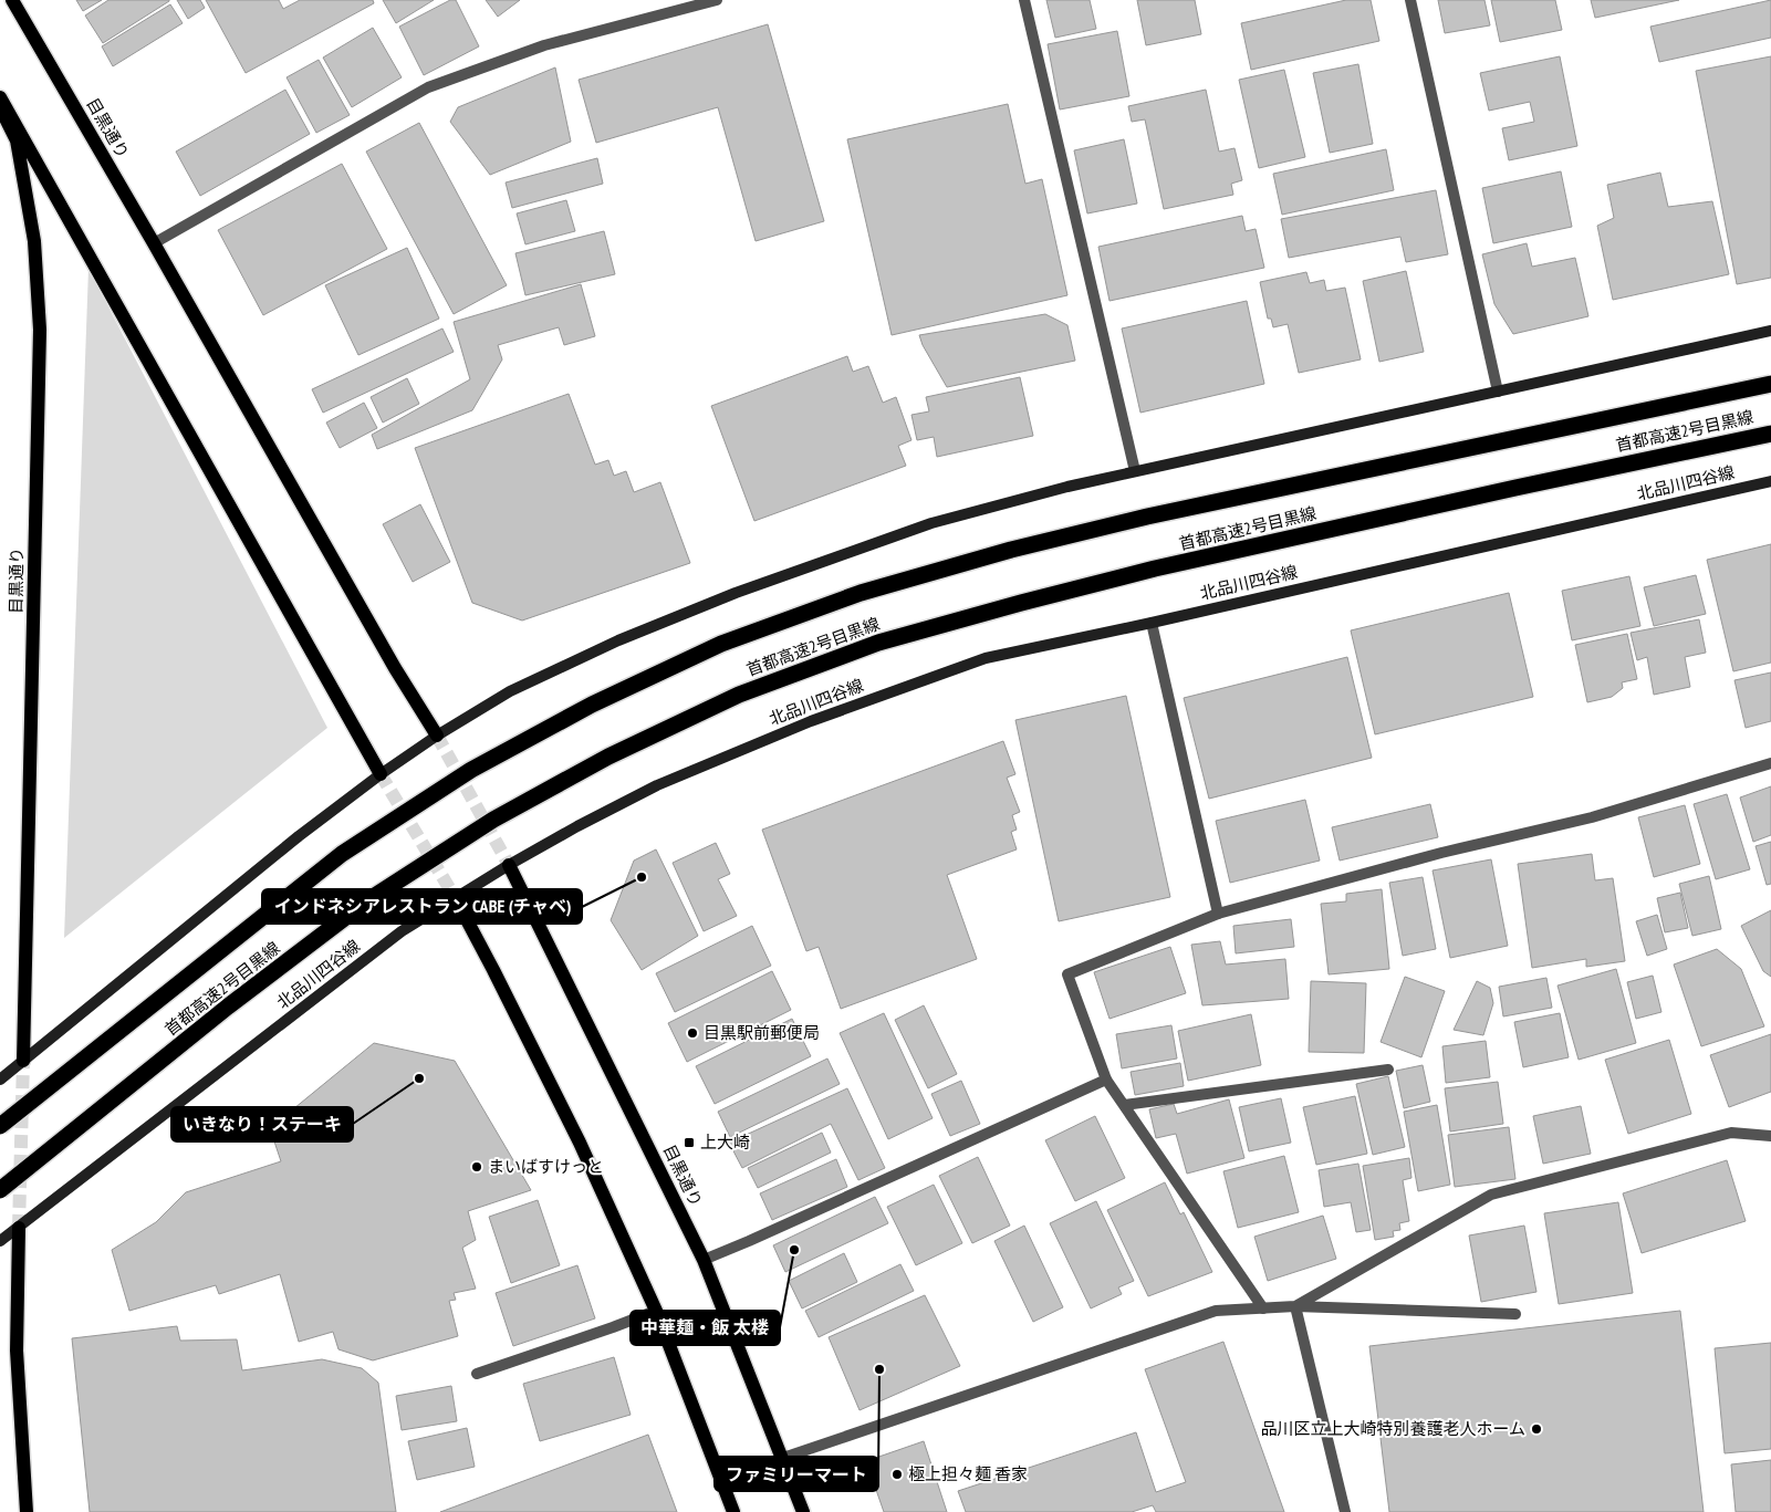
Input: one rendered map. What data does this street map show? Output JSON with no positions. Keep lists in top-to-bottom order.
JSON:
{
  "streets": {
    "highway": ["首都高速2号目黒線"],
    "main road": ["目黒通り", "北品川四谷線"]
  },
  "crossings": [
    ["目黒通り", "北品川四谷線"]
  ],
  "places": {
    "other": [
      "インドネシアレストラン CABE (チャベ)",
      "目黒駅前郵便局",
      "いきなり！ステーキ",
      "まいばすけっと",
      "中華麺・飯 太楼",
      "ファミリーマート",
      "品川区立上大崎特別養護老人ホーム",
      "極上担々麺 香家"
    ],
    "transit": ["上大崎"]
  }
}
